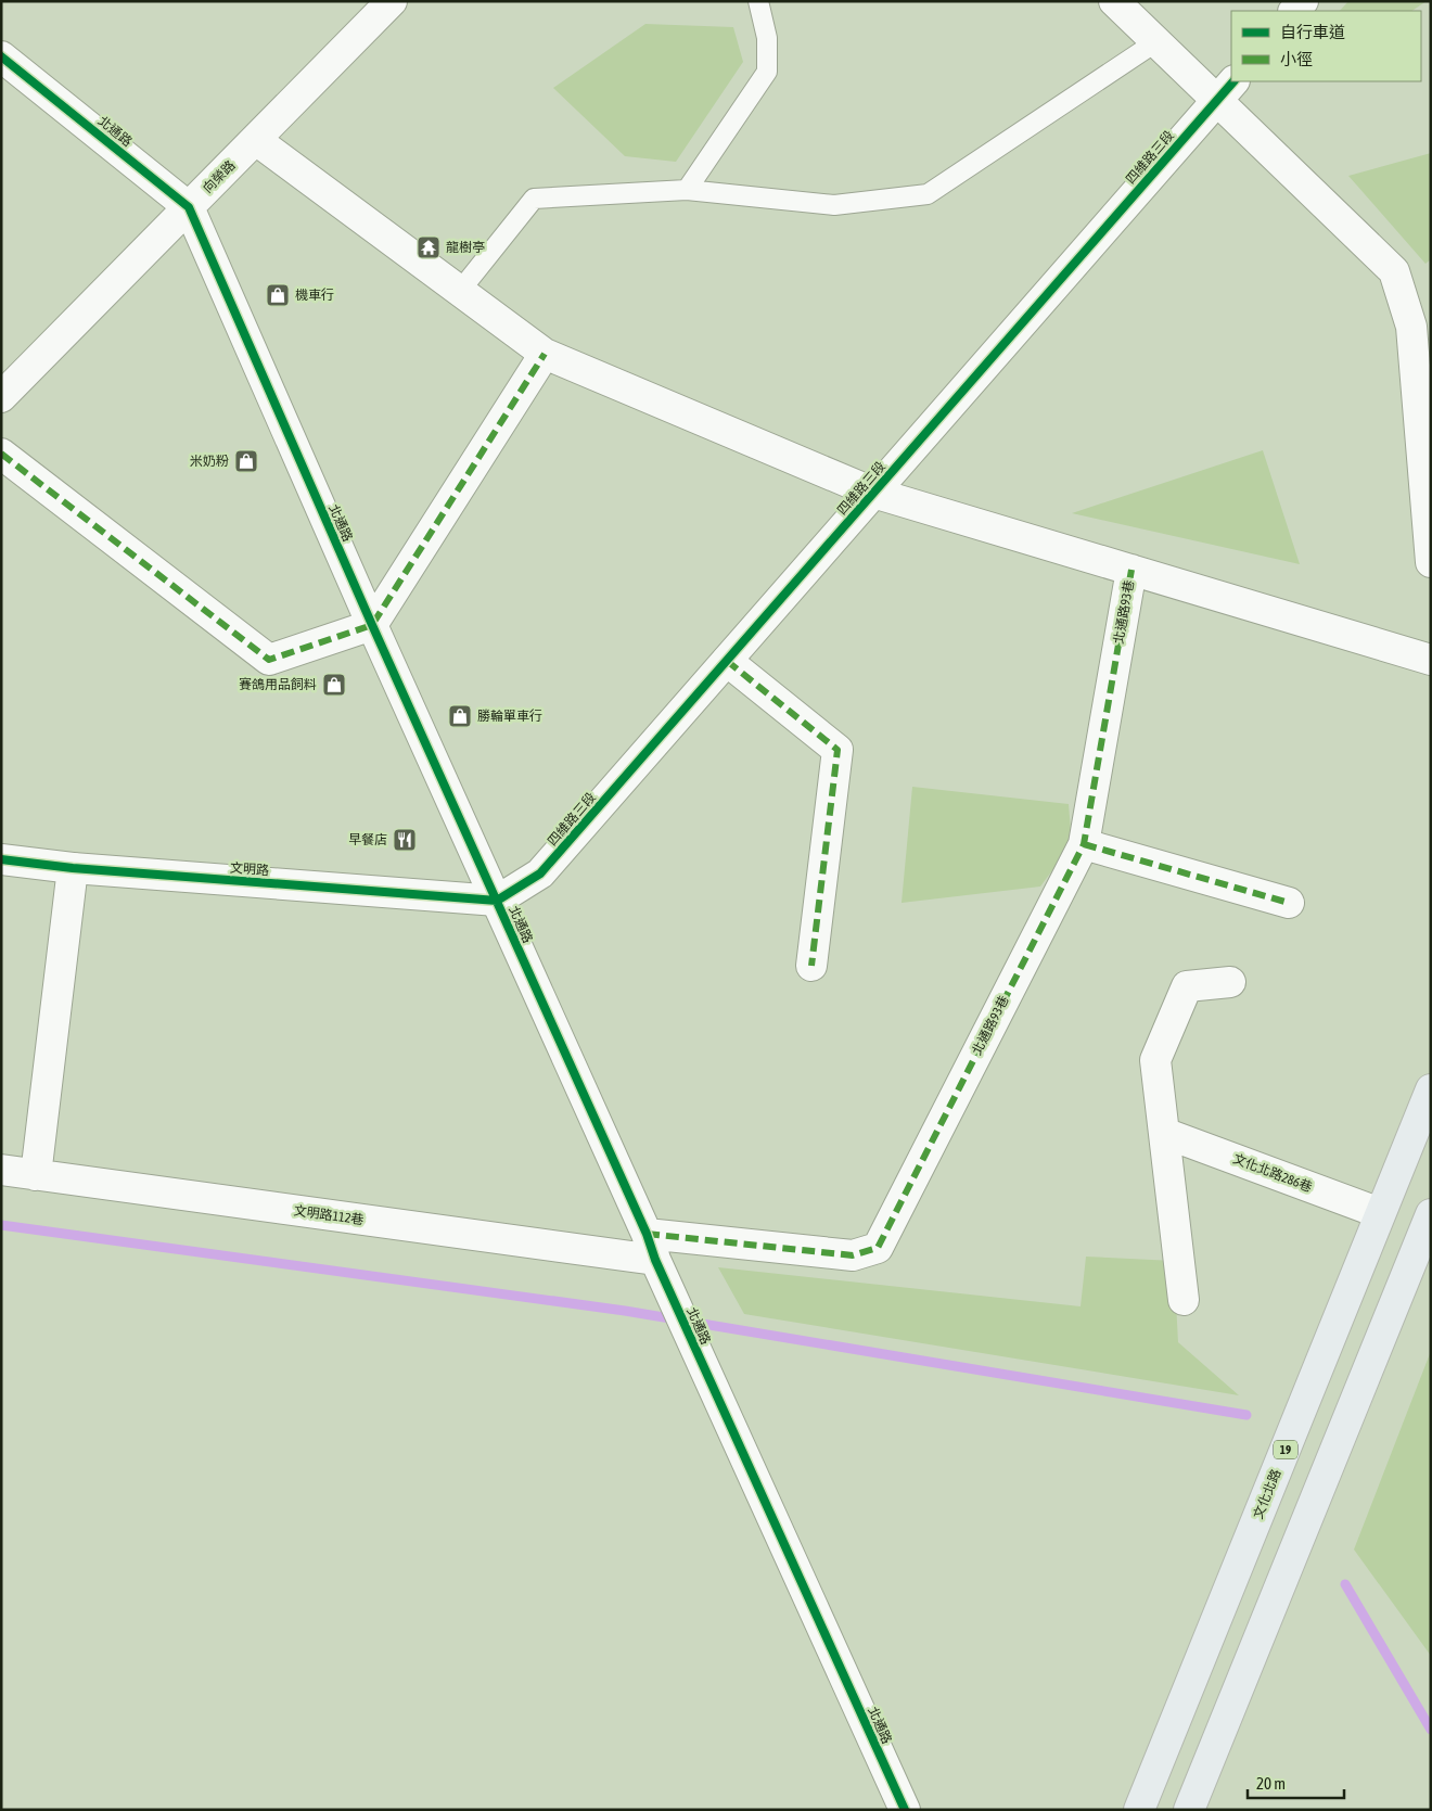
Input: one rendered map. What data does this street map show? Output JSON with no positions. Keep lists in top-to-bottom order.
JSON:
{
  "streets": {
    "main road": ["19", "文化北路"],
    "street": [
      "北通路",
      "四維路三段",
      "向榮路",
      "北通路93巷",
      "文明路",
      "文化北路286巷",
      "文明路112巷"
    ]
  },
  "crossings": [
    ["北通路", "四維路三段"],
    ["北通路", "向榮路"],
    ["北通路", "北通路93巷"],
    ["北通路", "文明路"],
    ["北通路", "文明路112巷"],
    ["四維路三段", "文明路"],
    ["北通路93巷", "文明路112巷"],
    ["文化北路286巷", "文化北路"]
  ],
  "places": {
    "temple": ["龍樹亭"],
    "shop": [
      "機車行",
      "米奶粉",
      "賽鴿用品飼料",
      "勝輪單車行"
    ],
    "restaurant": ["早餐店"]
  },
  "legend": ["自行車道", "小徑"],
  "scale_bar": "20 m"
}
